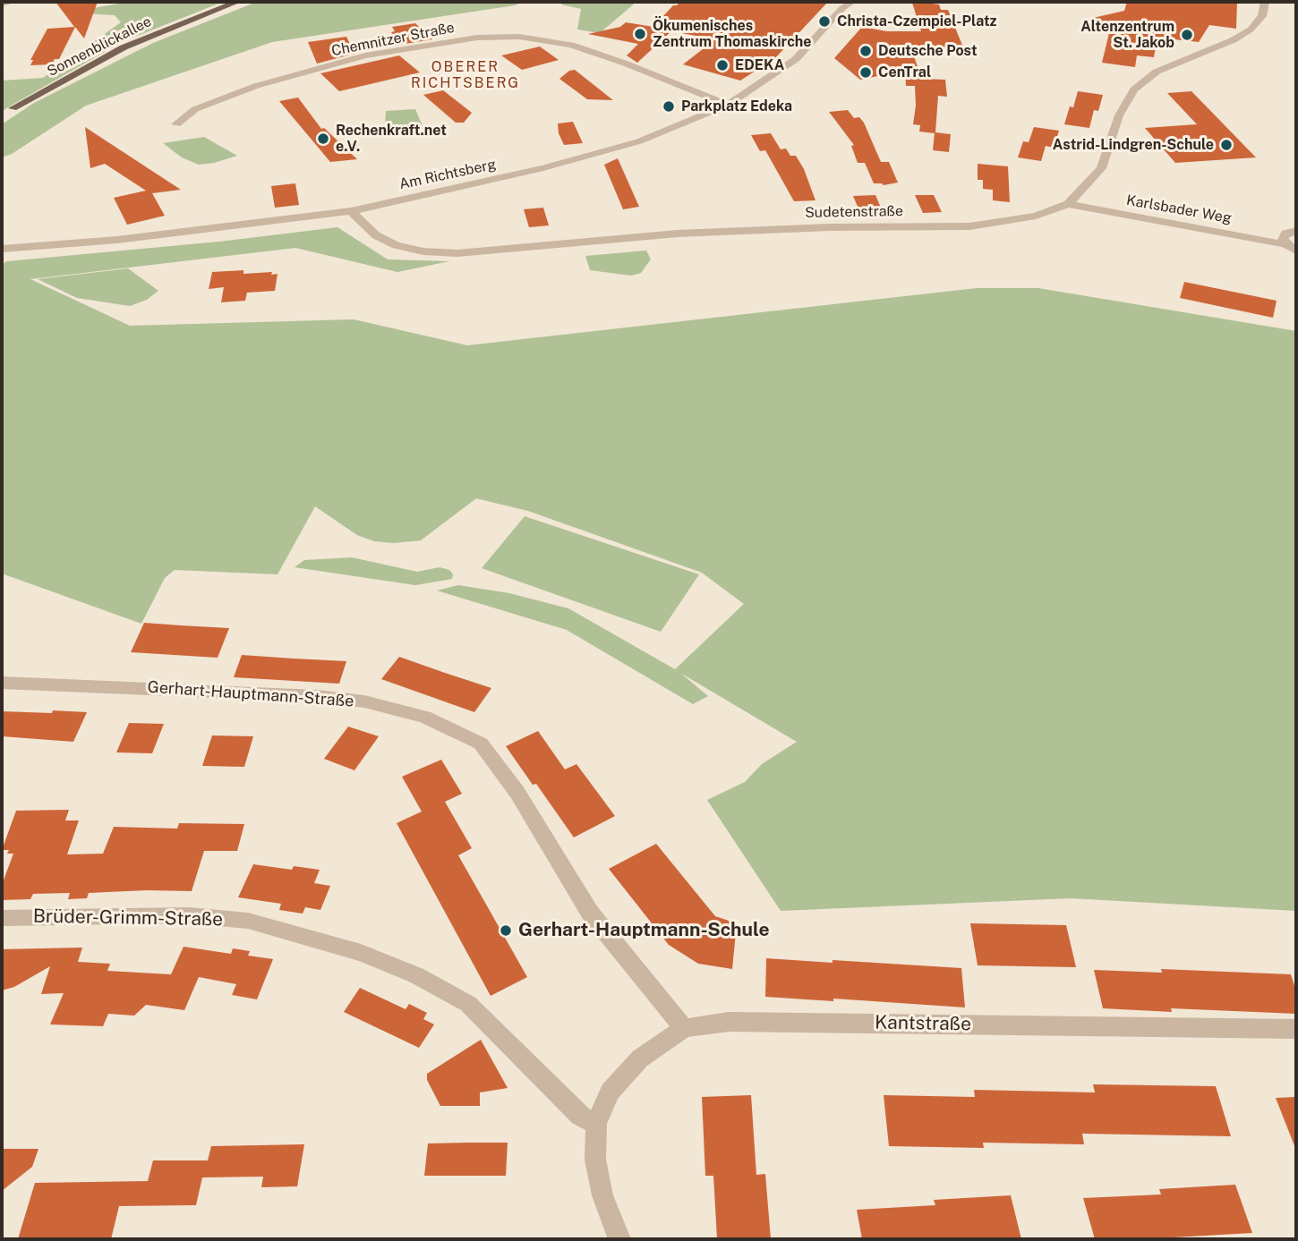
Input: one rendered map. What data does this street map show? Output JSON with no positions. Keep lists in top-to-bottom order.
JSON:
{
  "streets": {
    "main road": ["Sonnenblickallee"],
    "street": [
      "Chemnitzer Straße",
      "Am Richtsberg",
      "Karlsbader Weg",
      "Sudetenstraße",
      "Gerhart-Hauptmann-Straße",
      "Brüder-Grimm-Straße",
      "Kantstraße"
    ]
  },
  "crossings": [
    ["Chemnitzer Straße", "Am Richtsberg"],
    ["Am Richtsberg", "Sudetenstraße"],
    ["Karlsbader Weg", "Sudetenstraße"],
    ["Gerhart-Hauptmann-Straße", "Kantstraße"],
    ["Brüder-Grimm-Straße", "Kantstraße"]
  ],
  "districts": ["OBERER RICHTSBERG"],
  "places": [
    "Christa-Czempiel-Platz",
    "Ökumenisches Zentrum Thomaskirche",
    "Altenzentrum St. Jakob",
    "Deutsche Post",
    "EDEKA",
    "CenTral",
    "Parkplatz Edeka",
    "Rechenkraft.net e.V.",
    "Astrid-Lindgren-Schule",
    "Gerhart-Hauptmann-Schule"
  ]
}
